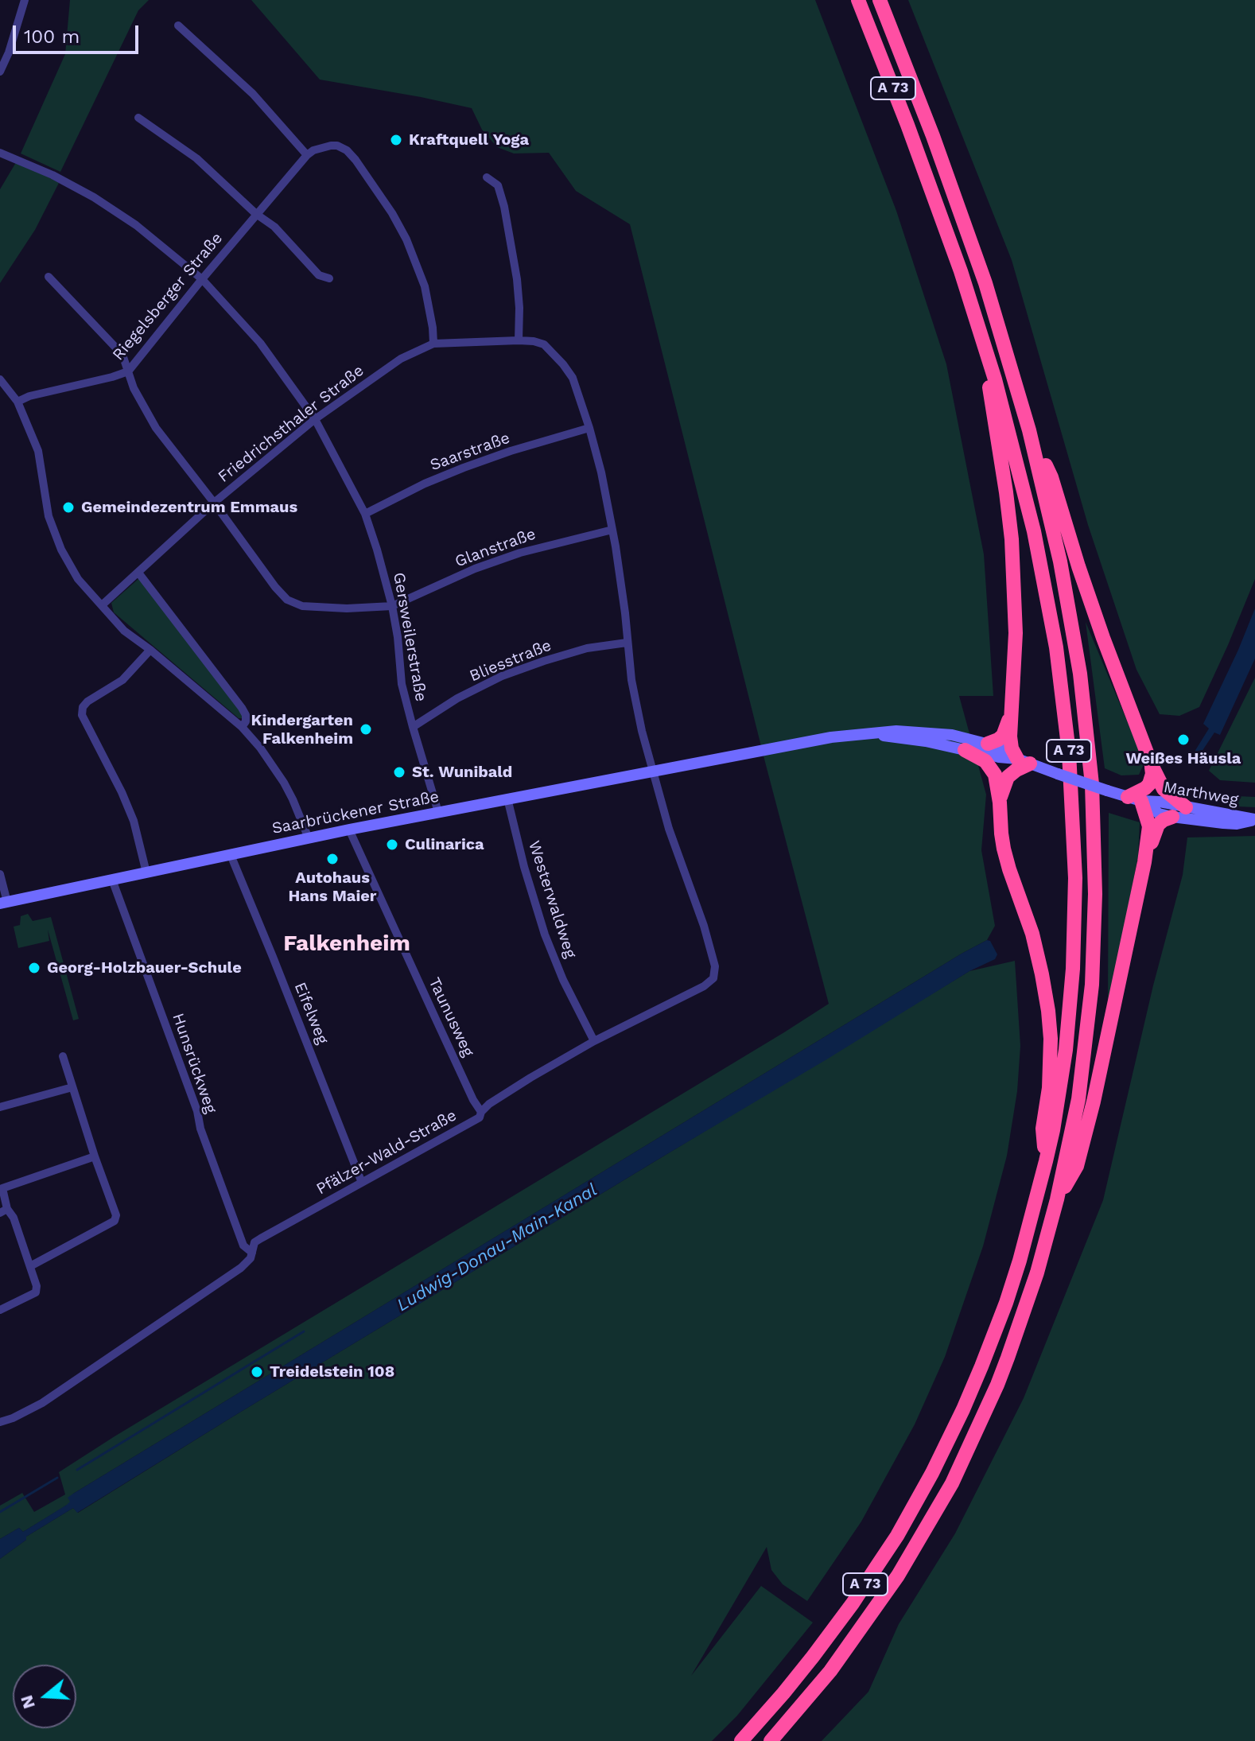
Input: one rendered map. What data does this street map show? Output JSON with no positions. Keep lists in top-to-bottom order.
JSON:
{
  "streets": {
    "highway": ["A 73"],
    "main road": ["Marthweg", "Saarbrückener Straße"],
    "street": [
      "Riegelsberger Straße",
      "Friedrichsthaler Straße",
      "Saarstraße",
      "Glanstraße",
      "Gersweilerstraße",
      "Bliesstraße",
      "Westerwaldweg",
      "Eifelweg",
      "Taunusweg",
      "Hunsrückweg",
      "Pfälzer-Wald-Straße"
    ]
  },
  "crossings": [
    ["A 73", "Marthweg"],
    ["A 73", "Saarbrückener Straße"],
    ["Riegelsberger Straße", "Gersweilerstraße"],
    ["Friedrichsthaler Straße", "Saarstraße"],
    ["Friedrichsthaler Straße", "Glanstraße"],
    ["Friedrichsthaler Straße", "Gersweilerstraße"],
    ["Friedrichsthaler Straße", "Bliesstraße"],
    ["Friedrichsthaler Straße", "Saarbrückener Straße"],
    ["Friedrichsthaler Straße", "Pfälzer-Wald-Straße"],
    ["Saarstraße", "Gersweilerstraße"],
    ["Glanstraße", "Gersweilerstraße"],
    ["Gersweilerstraße", "Bliesstraße"],
    ["Gersweilerstraße", "Saarbrückener Straße"],
    ["Marthweg", "Saarbrückener Straße"],
    ["Saarbrückener Straße", "Westerwaldweg"],
    ["Saarbrückener Straße", "Eifelweg"],
    ["Saarbrückener Straße", "Taunusweg"],
    ["Saarbrückener Straße", "Hunsrückweg"],
    ["Saarbrückener Straße", "Pfälzer-Wald-Straße"],
    ["Westerwaldweg", "Pfälzer-Wald-Straße"],
    ["Eifelweg", "Pfälzer-Wald-Straße"],
    ["Taunusweg", "Pfälzer-Wald-Straße"],
    ["Hunsrückweg", "Pfälzer-Wald-Straße"]
  ],
  "districts": ["Falkenheim"],
  "water": ["Ludwig-Donau-Main-Kanal"],
  "places": [
    "Kraftquell Yoga",
    "Gemeindezentrum Emmaus",
    "Kindergarten Falkenheim",
    "Weißes Häusla",
    "St. Wunibald",
    "Culinarica",
    "Autohaus Hans Maier",
    "Georg-Holzbauer-Schule",
    "Treidelstein 108"
  ],
  "scale_bar": "100 m",
  "north": "left"
}
